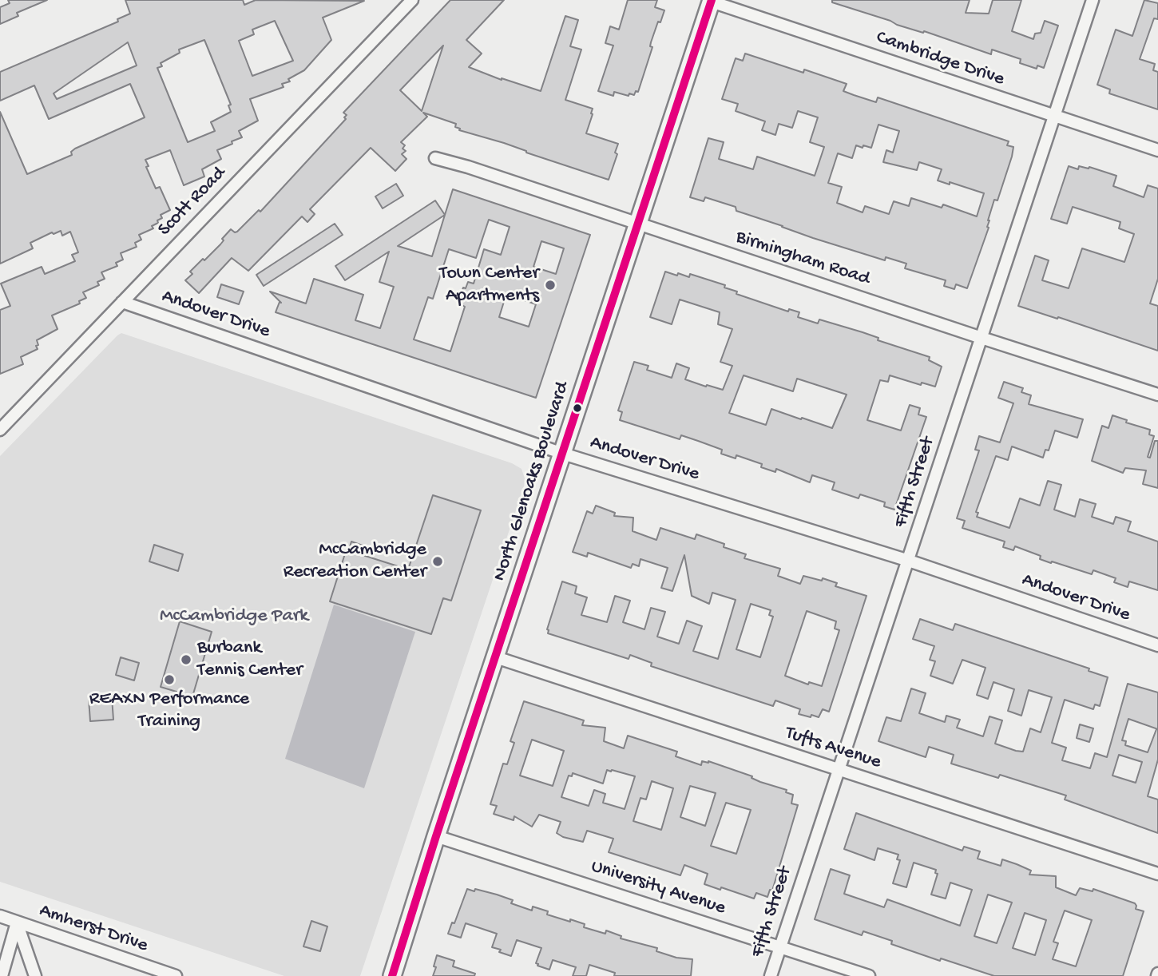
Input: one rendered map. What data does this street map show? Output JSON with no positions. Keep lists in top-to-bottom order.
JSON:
{
  "streets": {
    "main road": ["North Glenoaks Boulevard"],
    "street": [
      "Cambridge Drive",
      "Scott Road",
      "Birmingham Road",
      "Andover Drive",
      "Fifth Street",
      "Tufts Avenue",
      "University Avenue",
      "Amherst Drive"
    ]
  },
  "crossings": [
    ["Cambridge Drive", "North Glenoaks Boulevard"],
    ["Cambridge Drive", "Fifth Street"],
    ["Scott Road", "Andover Drive"],
    ["Birmingham Road", "North Glenoaks Boulevard"],
    ["Birmingham Road", "Fifth Street"],
    ["Andover Drive", "North Glenoaks Boulevard"],
    ["Andover Drive", "Fifth Street"],
    ["North Glenoaks Boulevard", "Tufts Avenue"],
    ["North Glenoaks Boulevard", "University Avenue"],
    ["Fifth Street", "Tufts Avenue"],
    ["Fifth Street", "University Avenue"]
  ],
  "parks": ["McCambridge Park"],
  "places": [
    "Town Center Apartments",
    "McCambridge Recreation Center",
    "Burbank Tennis Center",
    "REAXN Performance Training"
  ]
}
